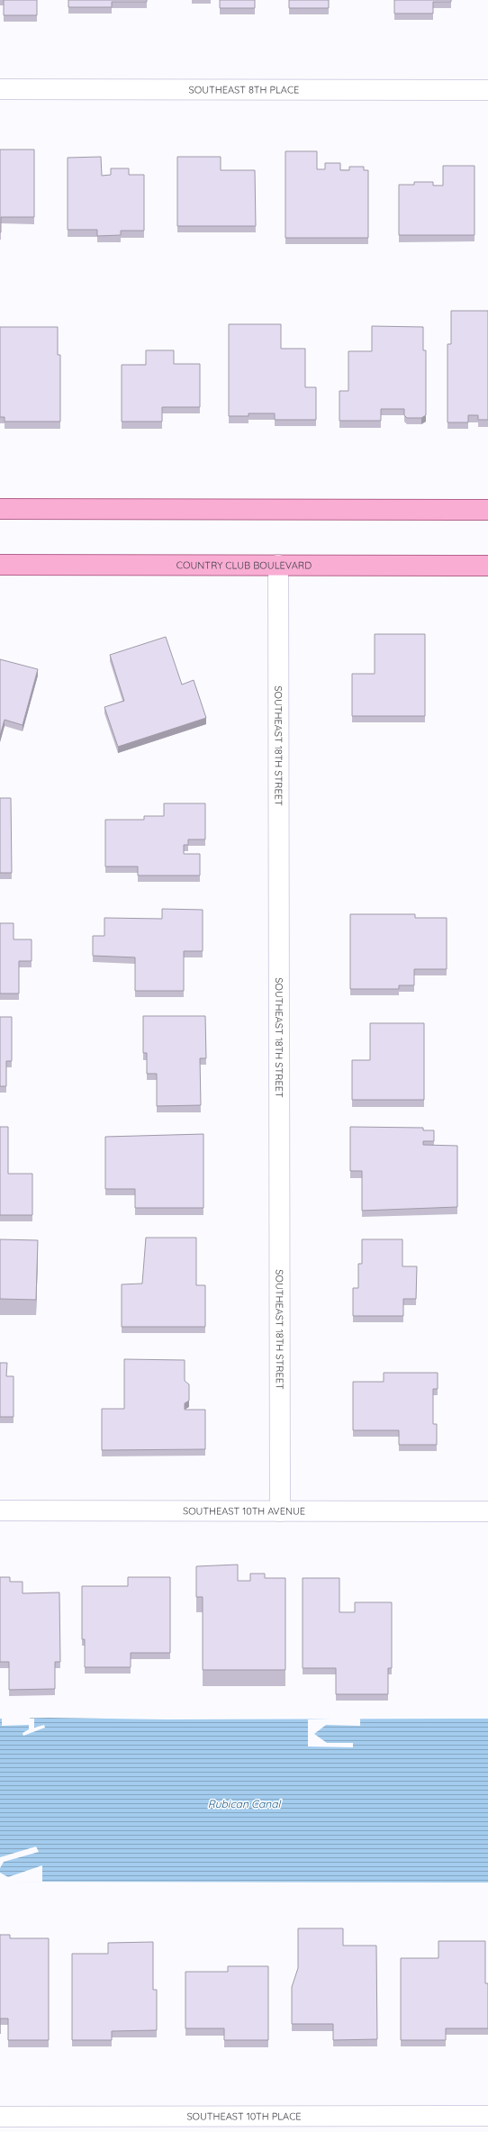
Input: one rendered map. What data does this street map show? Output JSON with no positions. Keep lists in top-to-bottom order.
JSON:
{
  "streets": {
    "main road": ["COUNTRY CLUB BOULEVARD"],
    "street": [
      "SOUTHEAST 8TH PLACE",
      "SOUTHEAST 18TH STREET",
      "SOUTHEAST 10TH AVENUE",
      "SOUTHEAST 10TH PLACE"
    ]
  },
  "crossings": [
    ["COUNTRY CLUB BOULEVARD", "SOUTHEAST 18TH STREET"],
    ["SOUTHEAST 18TH STREET", "SOUTHEAST 10TH AVENUE"]
  ],
  "water": ["Rubican Canal"]
}
